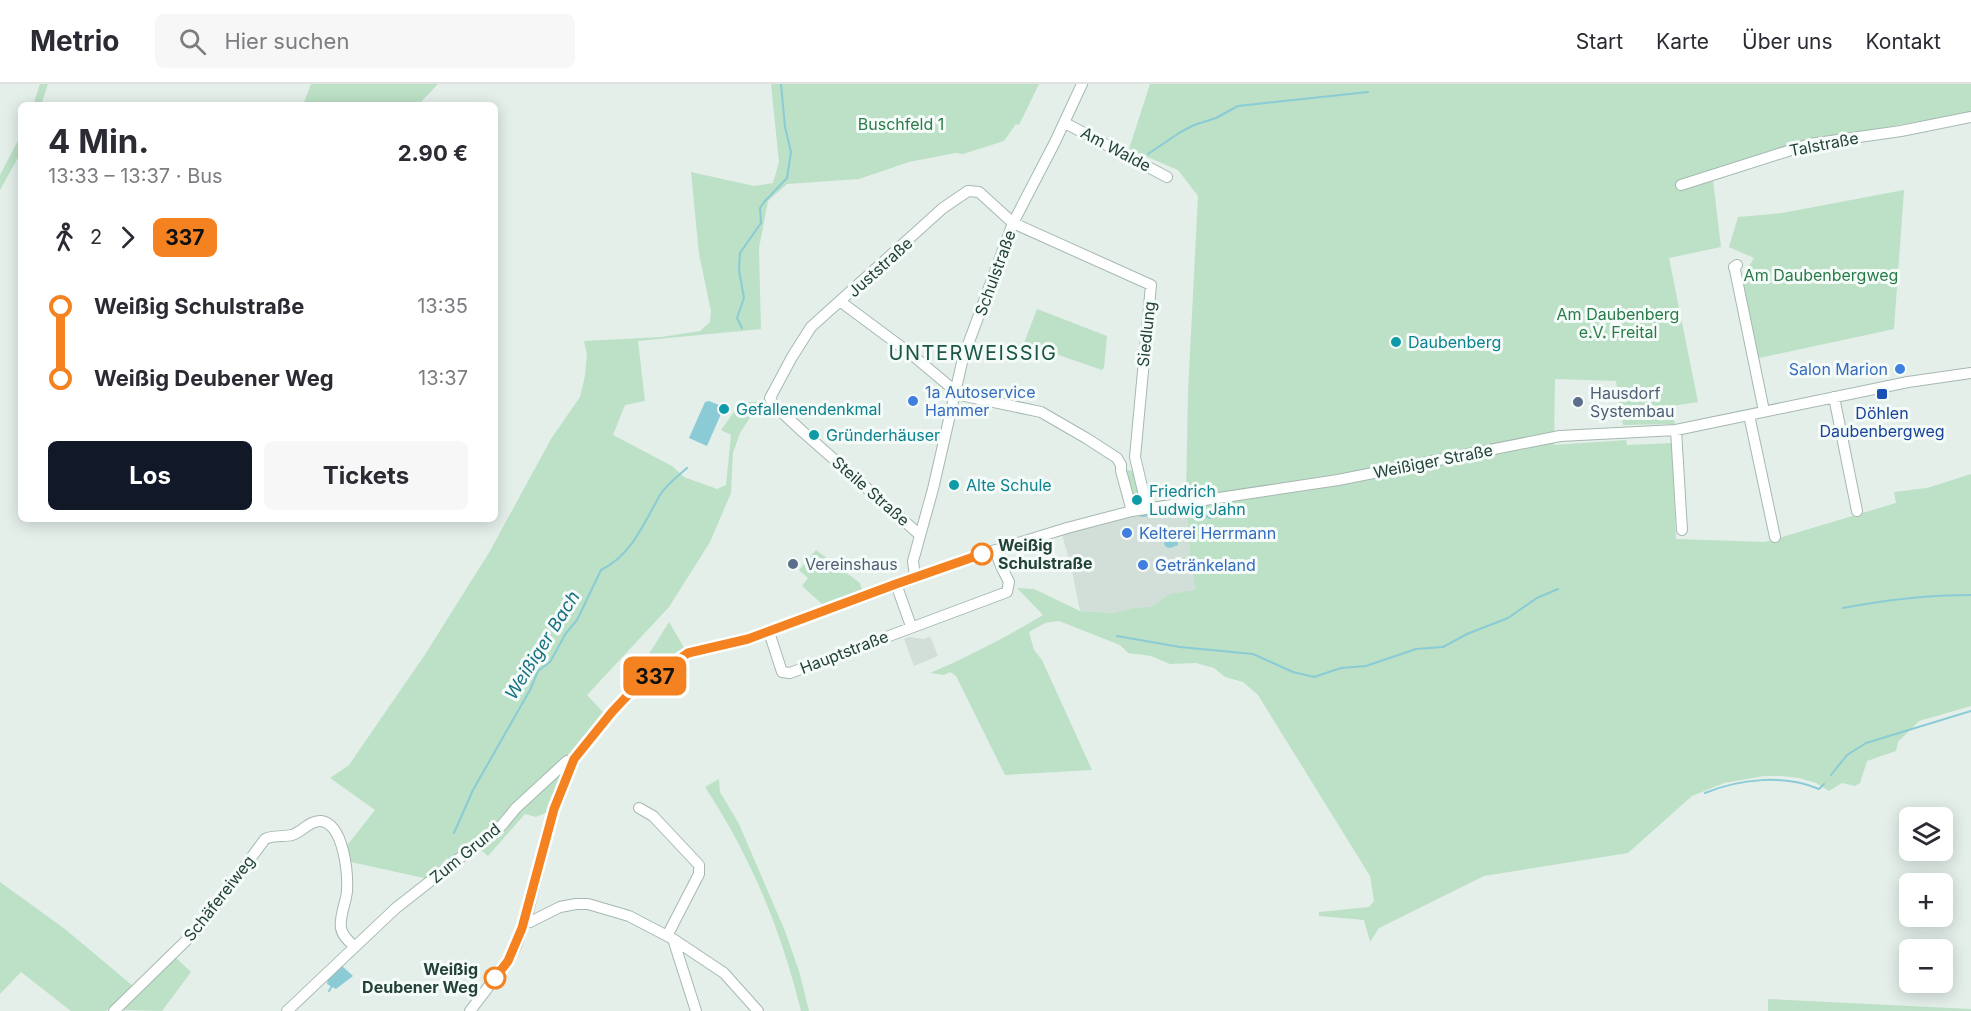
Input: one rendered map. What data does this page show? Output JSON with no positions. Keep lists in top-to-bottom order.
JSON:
{
  "streets": {
    "street": [
      "Talstraße",
      "Am Walde",
      "Juststraße",
      "Schulstraße",
      "Siedlung",
      "Weißiger Straße",
      "Steile Straße",
      "Hauptstraße",
      "Zum Grund",
      "Schäfereiweg"
    ]
  },
  "crossings": [
    ["Am Walde", "Schulstraße"],
    ["Juststraße", "Schulstraße"],
    ["Juststraße", "Siedlung"],
    ["Juststraße", "Steile Straße"],
    ["Schulstraße", "Siedlung"],
    ["Schulstraße", "Steile Straße"],
    ["Siedlung", "Weißiger Straße"],
    ["Zum Grund", "Schäfereiweg"]
  ],
  "districts": ["UNTERWEISSIG"],
  "water": ["Weißiger Bach"],
  "parks": ["Buschfeld 1", "Am Daubenbergweg", "Am Daubenberg e.V. Freital"],
  "places": {
    "other": [
      "Daubenberg",
      "Salon Marion",
      "1a Autoservice Hammer",
      "Hausdorf Systembau",
      "Gefallenendenkmal",
      "Gründerhäuser",
      "Alte Schule",
      "Friedrich Ludwig Jahn",
      "Kelterei Herrmann",
      "Weißig Schulstraße",
      "Vereinshaus",
      "Getränkeland",
      "Weißig Deubener Weg"
    ],
    "transit": ["Döhlen Daubenbergweg"]
  },
  "lines": ["bus line 337"],
  "page": {
    "header": "Metrio",
    "search": "Hier suchen",
    "nav": [
      "Start",
      "Karte",
      "Über uns",
      "Kontakt"
    ],
    "on_map": "337",
    "heading": ["4 Min.", "13:33 – 13:37 · Bus", "2.90 €"],
    "legs": ["2", "337"],
    "list": [
      {
        "name": "Weißig Schulstraße",
        "value": "13:35"
      },
      {
        "name": "Weißig Deubener Weg",
        "value": "13:37"
      }
    ],
    "buttons": ["Los", "Tickets"],
    "map_buttons": ["+", "−"]
  }
}
